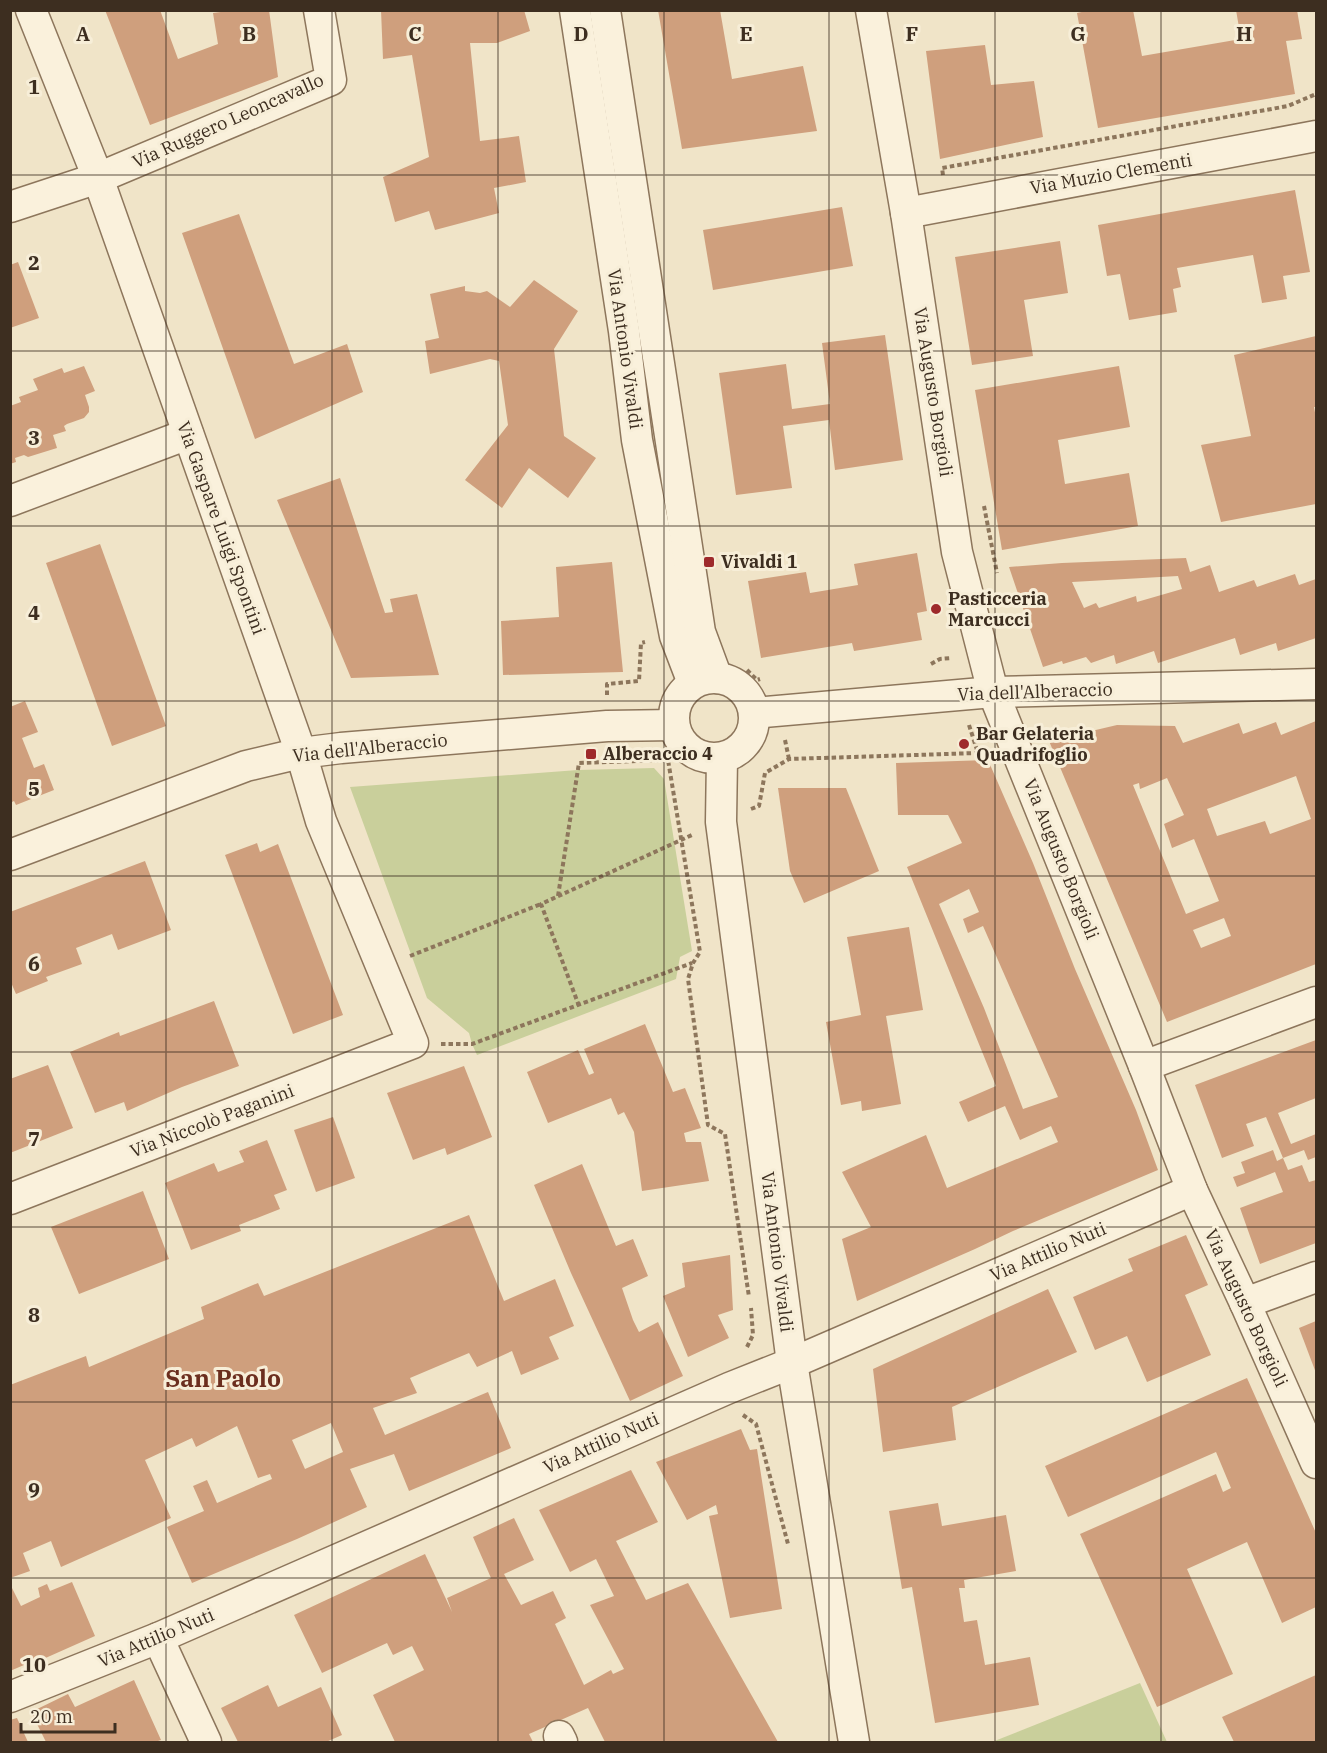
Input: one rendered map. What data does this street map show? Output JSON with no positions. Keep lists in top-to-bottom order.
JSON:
{
  "streets": {
    "street": [
      "Via Ruggero Leoncavallo",
      "Via Muzio Clementi",
      "Via Antonio Vivaldi",
      "Via Augusto Borgioli",
      "Via Gaspare Luigi Spontini",
      "Via dell'Alberaccio",
      "Via Niccolò Paganini",
      "Via Attilio Nuti"
    ]
  },
  "crossings": [
    ["Via Ruggero Leoncavallo", "Via Gaspare Luigi Spontini"],
    ["Via Muzio Clementi", "Via Augusto Borgioli"],
    ["Via Antonio Vivaldi", "Via dell'Alberaccio"],
    ["Via Antonio Vivaldi", "Via Attilio Nuti"],
    ["Via Augusto Borgioli", "Via dell'Alberaccio"],
    ["Via Augusto Borgioli", "Via Attilio Nuti"],
    ["Via Gaspare Luigi Spontini", "Via dell'Alberaccio"],
    ["Via Gaspare Luigi Spontini", "Via Niccolò Paganini"]
  ],
  "districts": ["San Paolo"],
  "places": {
    "transit": ["Vivaldi 1", "Alberaccio 4"],
    "other": ["Pasticceria Marcucci", "Bar Gelateria Quadrifoglio"]
  },
  "scale_bar": "20 m",
  "grid": {
    "columns": [
      "A",
      "B",
      "C",
      "D",
      "E",
      "F",
      "G",
      "H"
    ],
    "rows": [
      "1",
      "2",
      "3",
      "4",
      "5",
      "6",
      "7",
      "8",
      "9",
      "10"
    ]
  }
}
